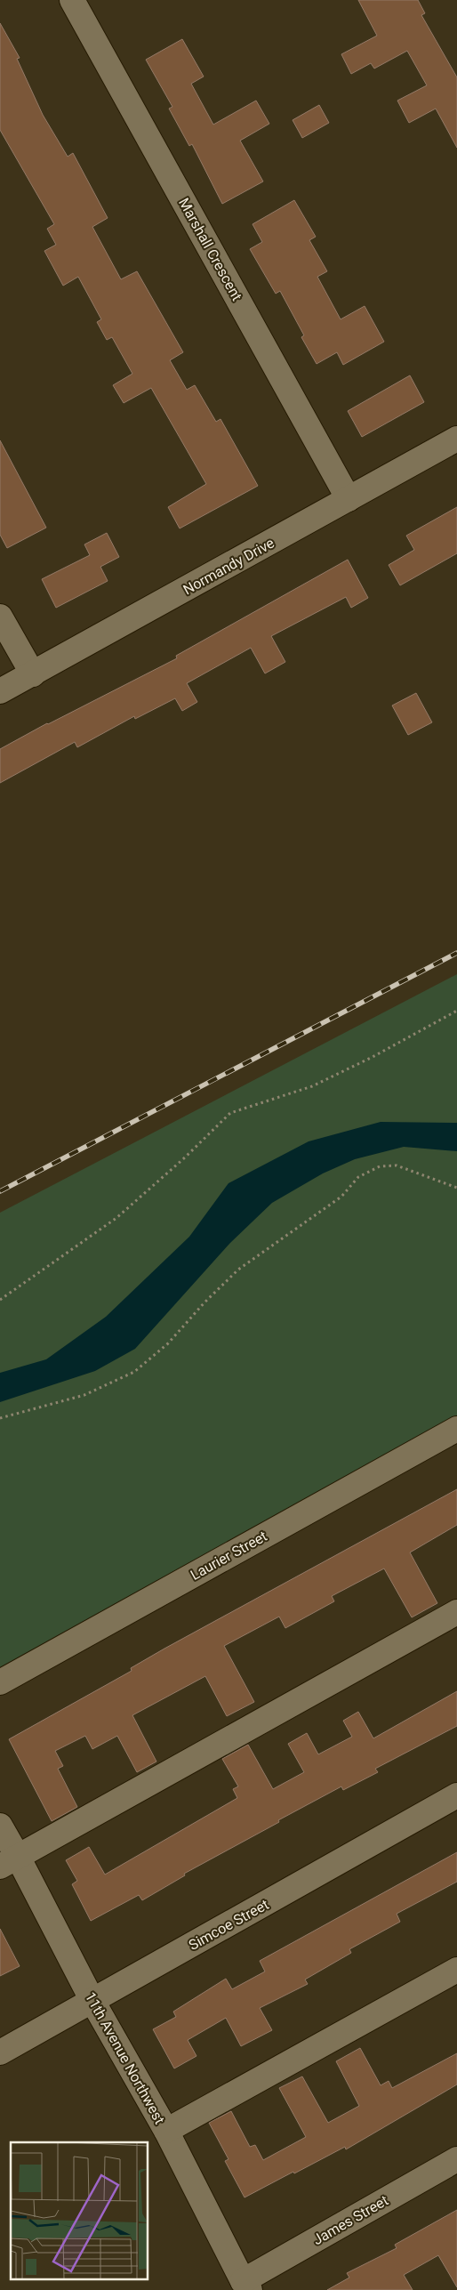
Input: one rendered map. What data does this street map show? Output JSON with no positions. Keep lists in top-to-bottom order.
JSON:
{
  "streets": {
    "street": [
      "Marshall Crescent",
      "Normandy Drive",
      "Laurier Street",
      "Simcoe Street",
      "11th Avenue Northwest",
      "James Street"
    ]
  },
  "crossings": [
    ["Marshall Crescent", "Normandy Drive"],
    ["Simcoe Street", "11th Avenue Northwest"],
    ["11th Avenue Northwest", "James Street"]
  ]
}
